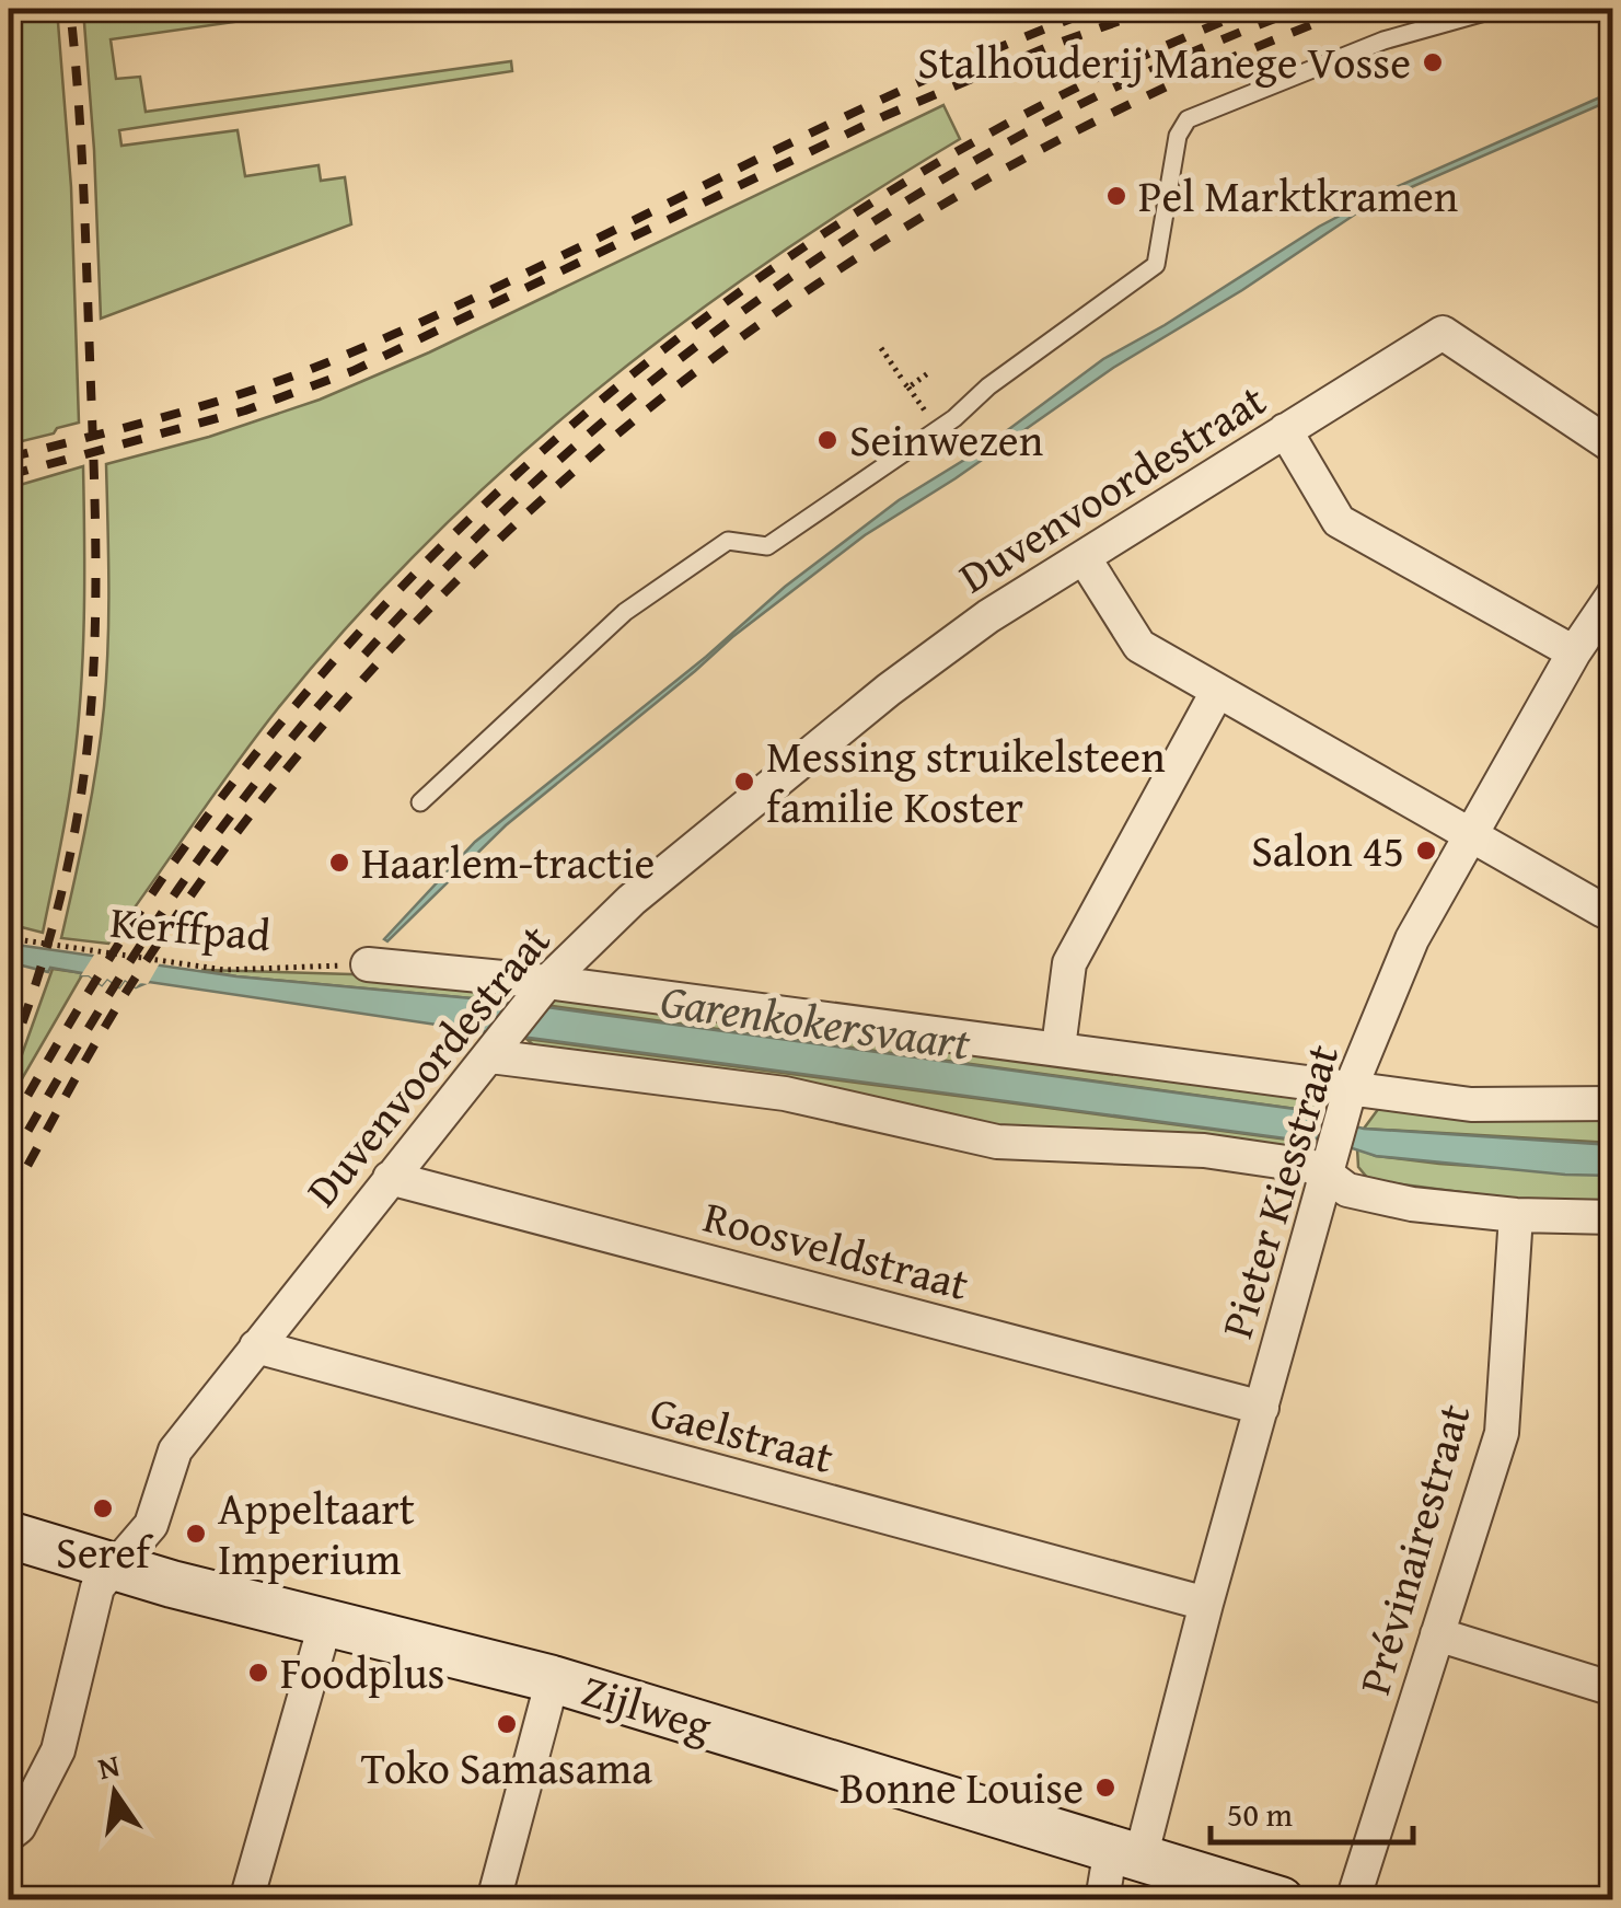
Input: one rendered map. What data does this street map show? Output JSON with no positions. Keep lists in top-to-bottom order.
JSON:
{
  "streets": {
    "main road": ["Zijlweg"],
    "street": [
      "Duvenvoordestraat",
      "Pieter Kiesstraat",
      "Roosveldstraat",
      "Gaelstraat",
      "Prévinairestraat"
    ],
    "path": ["Kerffpad"]
  },
  "crossings": [
    ["Duvenvoordestraat", "Roosveldstraat"],
    ["Duvenvoordestraat", "Gaelstraat"],
    ["Duvenvoordestraat", "Zijlweg"],
    ["Pieter Kiesstraat", "Roosveldstraat"],
    ["Pieter Kiesstraat", "Gaelstraat"],
    ["Pieter Kiesstraat", "Zijlweg"]
  ],
  "water": ["Garenkokersvaart"],
  "places": [
    "Stalhouderij Manege Vosse",
    "Pel Marktkramen",
    "Seinwezen",
    "Messing struikelsteen familie Koster",
    "Salon 45",
    "Haarlem-tractie",
    "Seref",
    "Appeltaart Imperium",
    "Foodplus",
    "Toko Samasama",
    "Bonne Louise"
  ],
  "scale_bar": "50 m",
  "north": "top"
}
